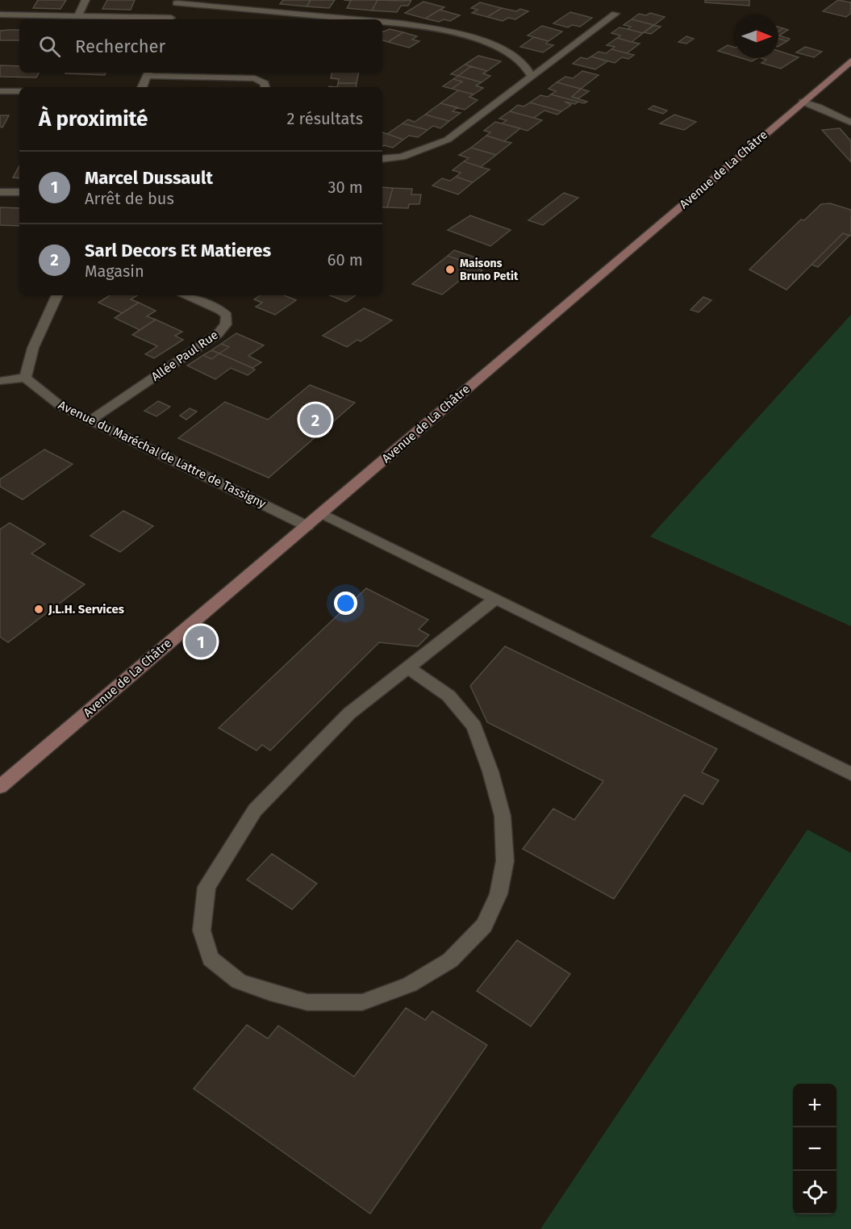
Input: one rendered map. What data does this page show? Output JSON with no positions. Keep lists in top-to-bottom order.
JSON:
{
  "streets": {
    "main road": ["Avenue de La Châtre"],
    "street": ["Allée Paul Rue", "Avenue du Maréchal de Lattre de Tassigny"]
  },
  "crossings": [
    ["Avenue de La Châtre", "Avenue du Maréchal de Lattre de Tassigny"],
    ["Allée Paul Rue", "Avenue du Maréchal de Lattre de Tassigny"]
  ],
  "places": ["Maisons Bruno Petit", "J.L.H. Services"],
  "north": "right",
  "page": {
    "search": "Rechercher",
    "heading": ["À proximité", "2 résultats"],
    "list": [
      {
        "mark": "1",
        "name": "Marcel Dussault",
        "note": "Arrêt de bus",
        "value": "30 m"
      },
      {
        "mark": "2",
        "name": "Sarl Decors Et Matieres",
        "note": "Magasin",
        "value": "60 m"
      }
    ],
    "pins": ["2", "1"],
    "map_buttons": ["+", "−"]
  }
}
